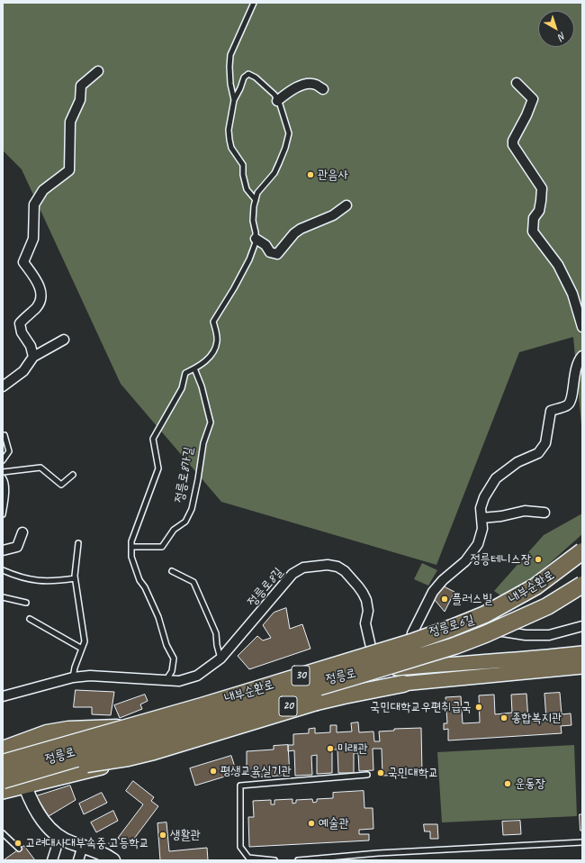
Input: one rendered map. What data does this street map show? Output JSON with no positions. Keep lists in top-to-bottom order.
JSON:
{
  "streets": {
    "highway": ["내부순환로", "30"],
    "main road": ["정릉로", "20"],
    "street": ["정릉로8길", "정릉로6길"],
    "lane": ["정릉로8가길"]
  },
  "crossings": [
    ["정릉로8길", "정릉로6길"],
    ["정릉로8길", "정릉로"],
    ["내부순환로", "정릉로"],
    ["정릉로6길", "정릉로"]
  ],
  "places": [
    "관음사",
    "정릉테니스장",
    "플러스빌",
    "국민대학교우편취급국",
    "종합복지관",
    "미래관",
    "평생교육실기관",
    "국민대학교",
    "운동장",
    "예술관",
    "생활관",
    "고려대사대부속중·고등학교"
  ],
  "north": "bottom right"
}
